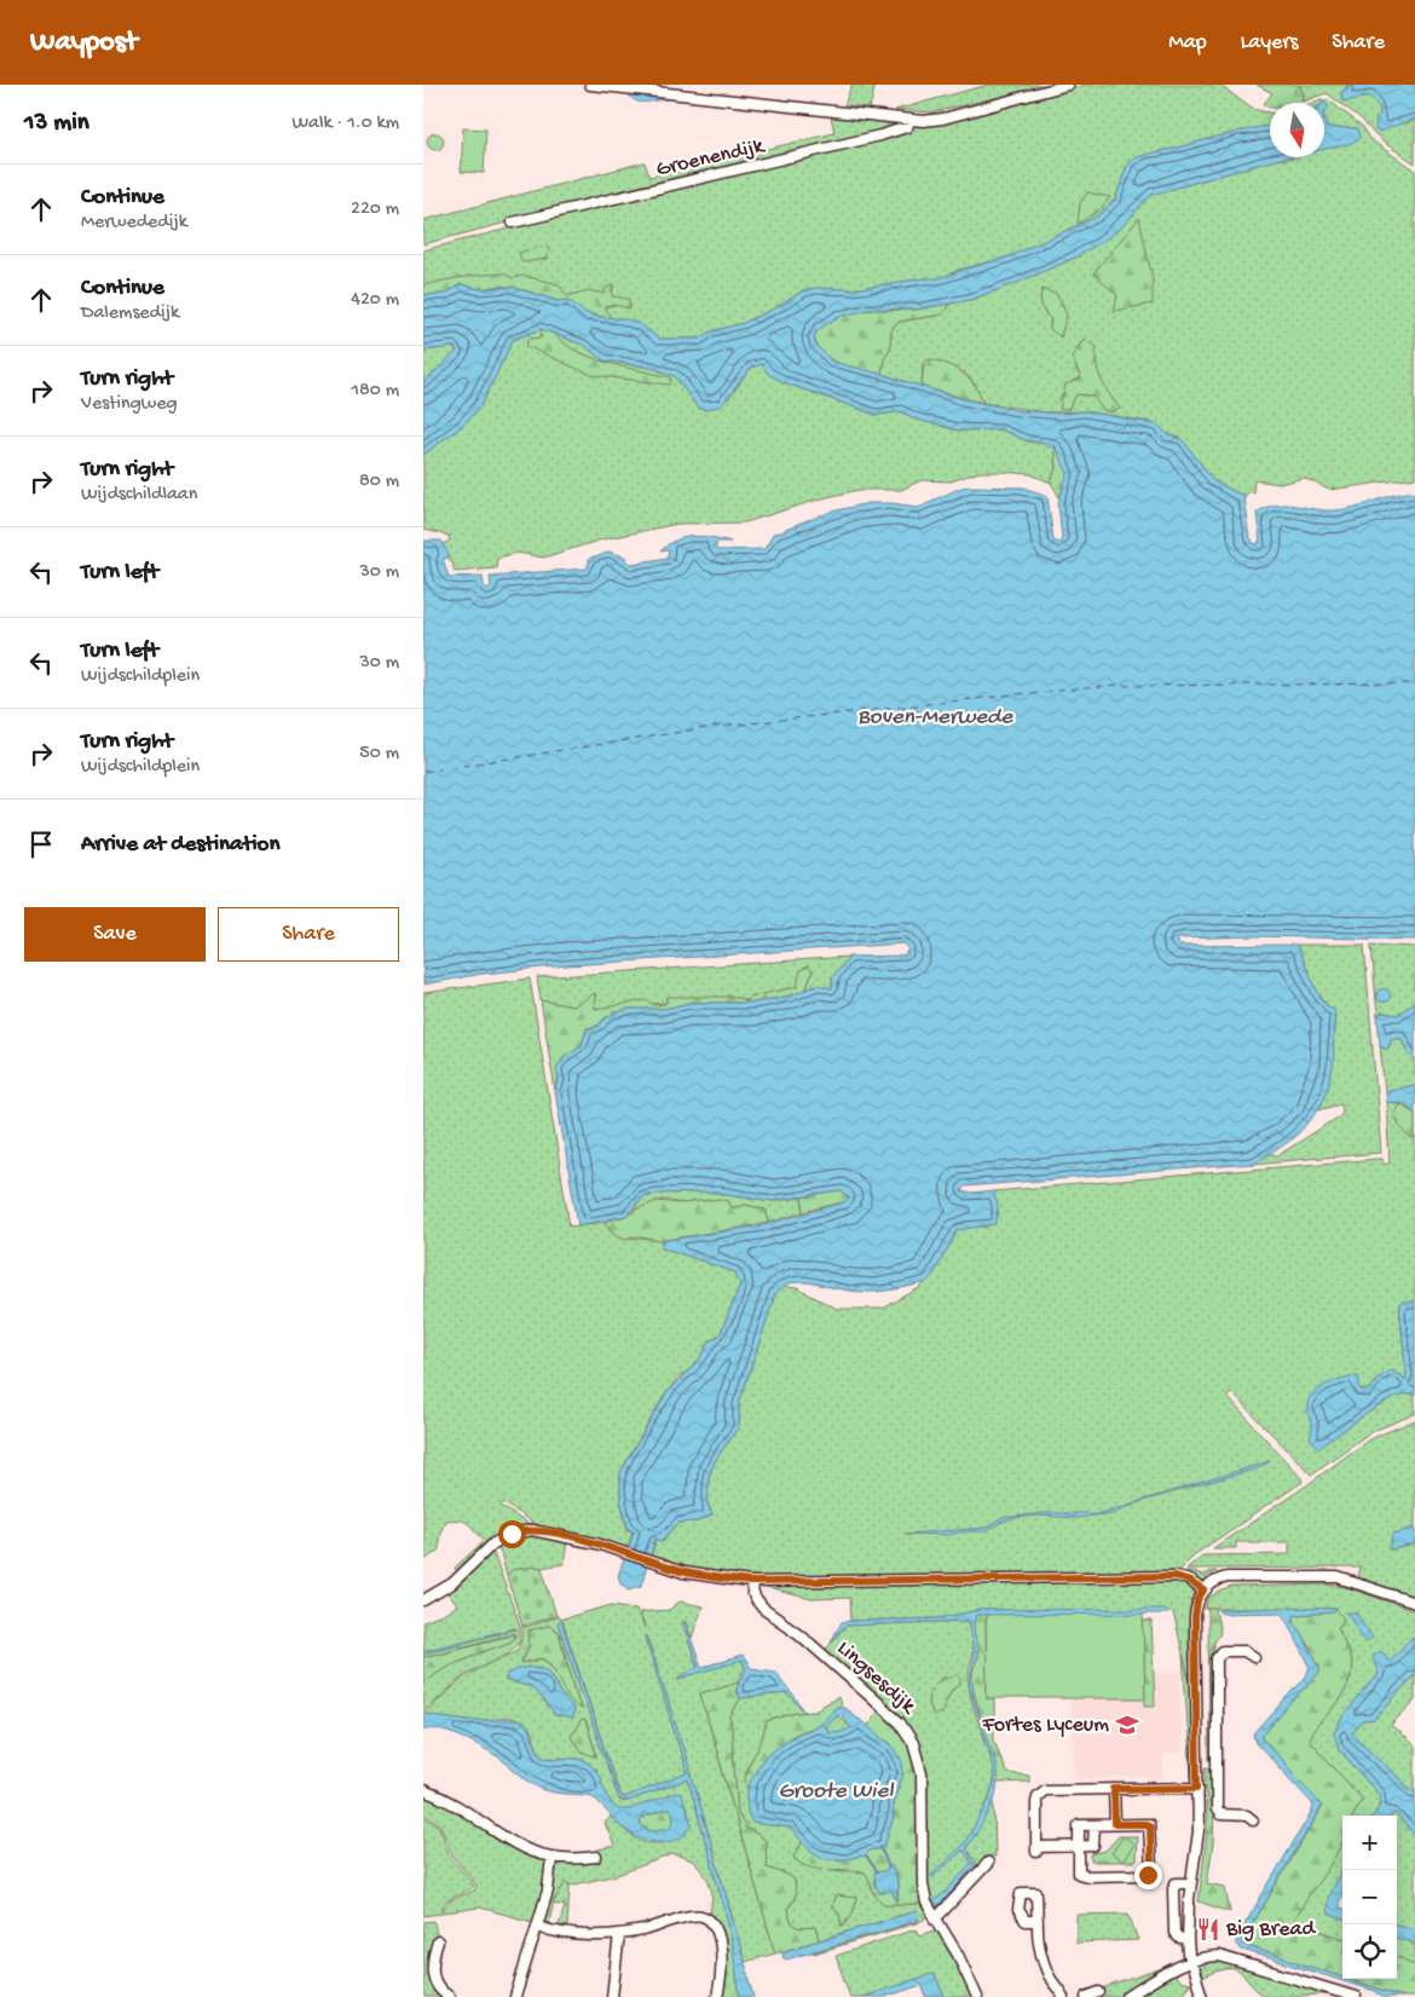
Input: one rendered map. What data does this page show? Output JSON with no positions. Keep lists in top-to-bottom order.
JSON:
{
  "streets": {
    "street": ["Groenendijk", "Lingsesdijk"]
  },
  "water": ["Boven-Merwede", "Groote Wiel"],
  "places": {
    "school or university": ["Fortes Lyceum"],
    "restaurant": ["Big Bread"]
  },
  "north": "bottom",
  "page": {
    "header": "Waypost",
    "nav": ["Map", "Layers", "Share"],
    "heading": ["13 min", "Walk · 1.0 km"],
    "list": [
      ["Continue", "Merwededijk", "220 m"],
      ["Continue", "Dalemsedijk", "420 m"],
      ["Turn right", "Vestingweg", "180 m"],
      ["Turn right", "Wijdschildlaan", "80 m"],
      ["Turn left", "30 m"],
      ["Turn left", "Wijdschildplein", "30 m"],
      ["Turn right", "Wijdschildplein", "50 m"],
      "Arrive at destination"
    ],
    "buttons": ["Save", "Share"],
    "map_buttons": ["+", "−"]
  }
}
